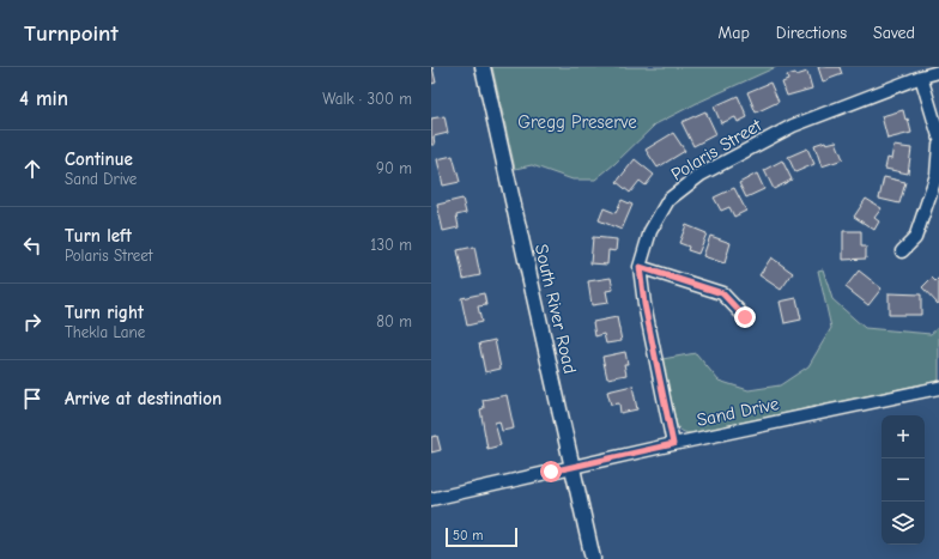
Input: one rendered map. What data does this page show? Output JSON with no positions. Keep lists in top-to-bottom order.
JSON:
{
  "streets": {
    "street": ["Polaris Street", "South River Road", "Sand Drive"]
  },
  "crossings": [
    ["Polaris Street", "Sand Drive"],
    ["South River Road", "Sand Drive"]
  ],
  "parks": ["Gregg Preserve"],
  "scale_bar": "50 m",
  "page": {
    "header": "Turnpoint",
    "nav": ["Map", "Directions", "Saved"],
    "heading": ["4 min", "Walk · 300 m"],
    "list": [
      ["Continue", "Sand Drive", "90 m"],
      ["Turn left", "Polaris Street", "130 m"],
      ["Turn right", "Thekla Lane", "80 m"],
      "Arrive at destination"
    ],
    "map_buttons": ["+", "−"],
    "scale": "50 m"
  }
}
